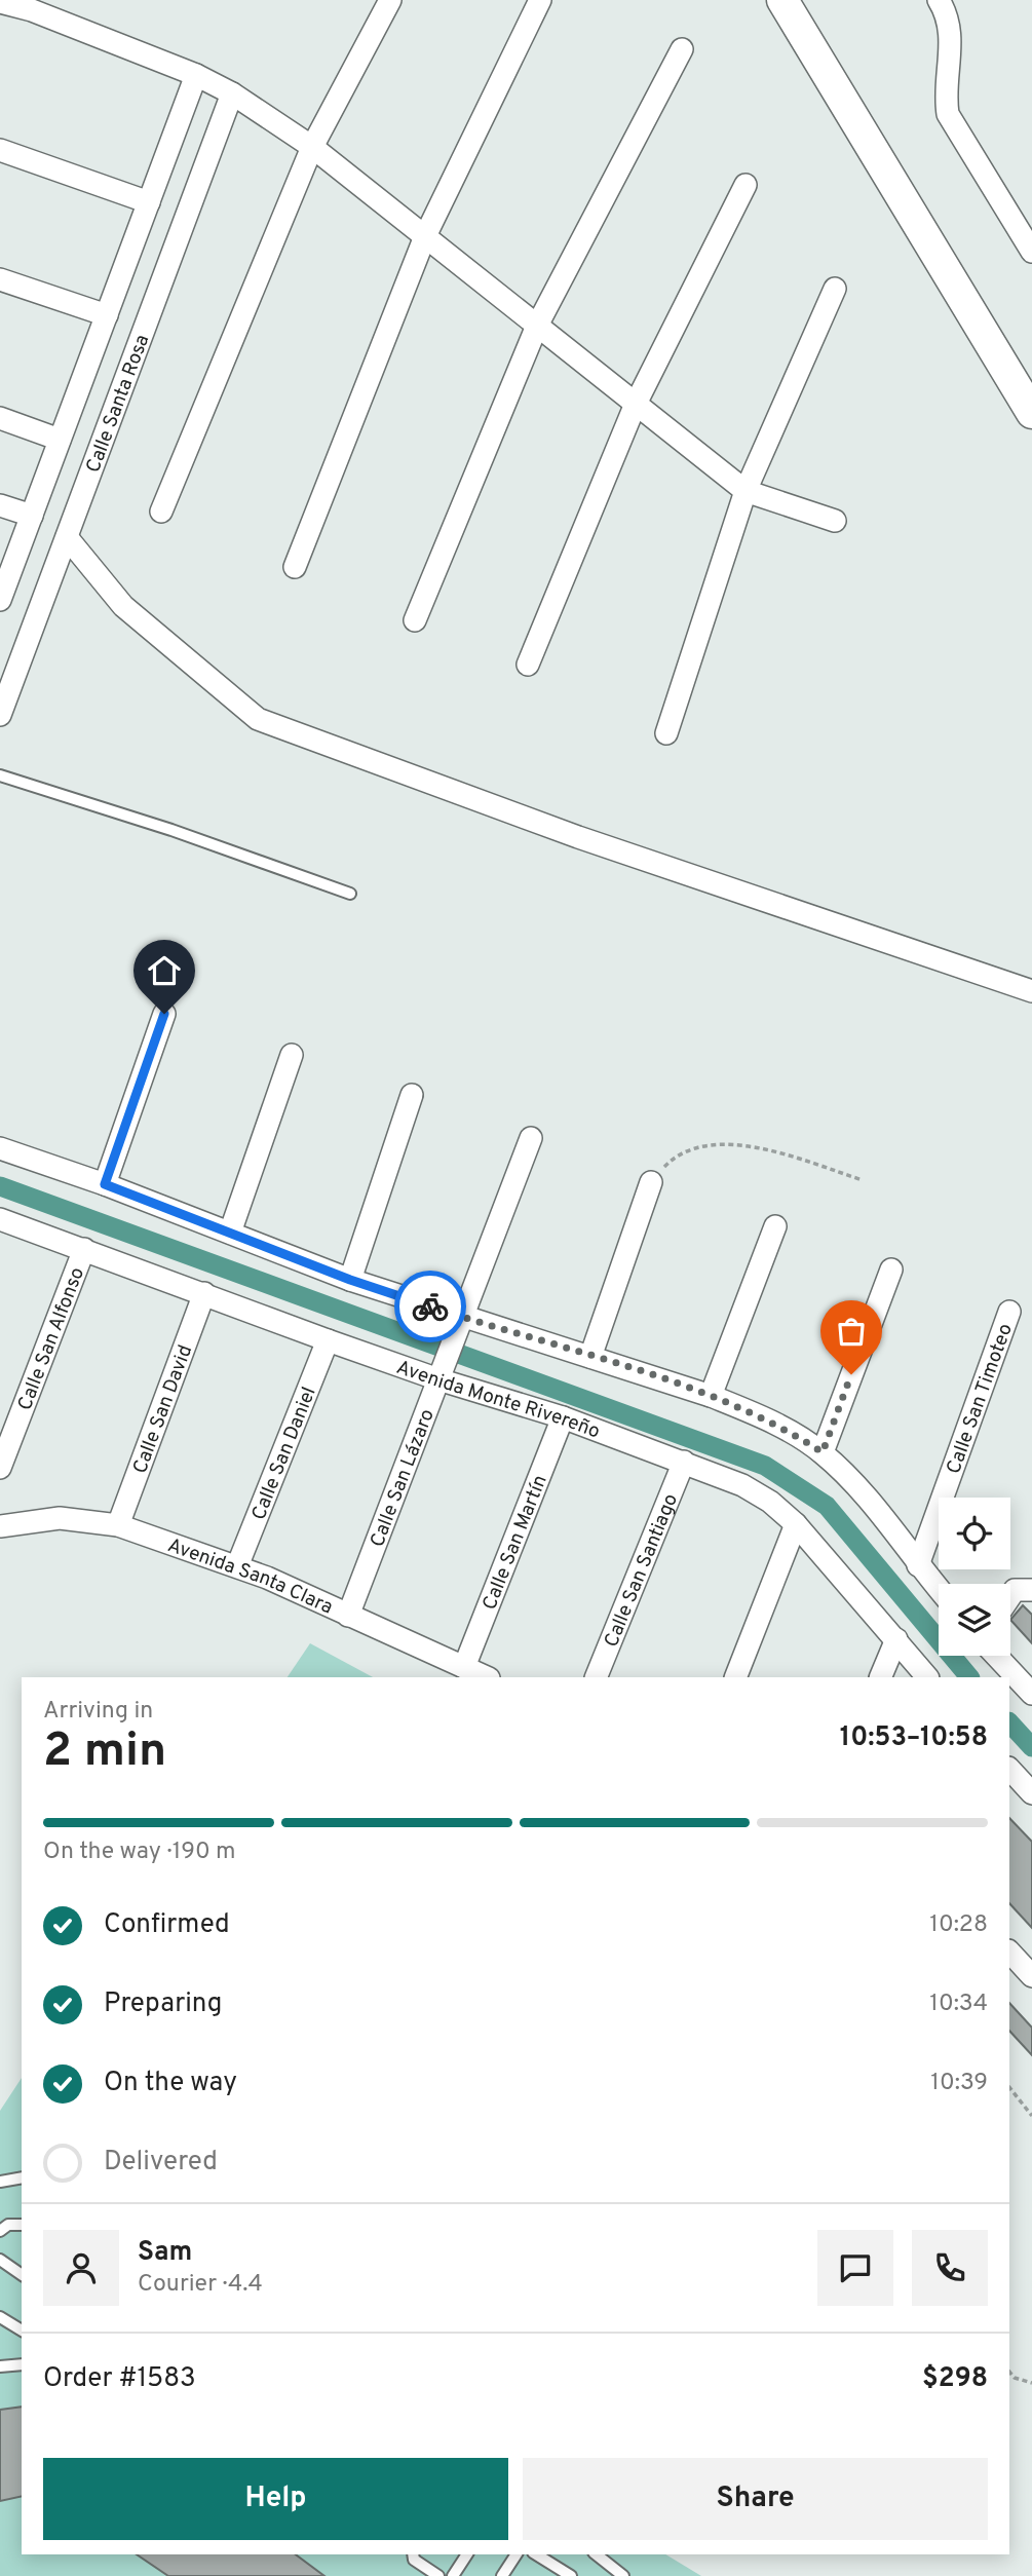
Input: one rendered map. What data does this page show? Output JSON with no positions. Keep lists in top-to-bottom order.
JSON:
{
  "streets": {
    "street": [
      "Calle Santa Rosa",
      "Calle San Alfonso",
      "Avenida Monte Rivereño",
      "Calle San Timoteo",
      "Calle San David",
      "Calle San Daniel",
      "Calle San Lázaro",
      "Calle San Martín",
      "Calle San Santiago",
      "Avenida Santa Clara"
    ]
  },
  "crossings": [
    ["Calle San Alfonso", "Avenida Monte Rivereño"],
    ["Avenida Monte Rivereño", "Calle San David"],
    ["Avenida Monte Rivereño", "Calle San Daniel"],
    ["Avenida Monte Rivereño", "Calle San Lázaro"],
    ["Avenida Monte Rivereño", "Calle San Martín"],
    ["Avenida Monte Rivereño", "Calle San Santiago"],
    ["Calle San David", "Avenida Santa Clara"],
    ["Calle San Daniel", "Avenida Santa Clara"],
    ["Calle San Lázaro", "Avenida Santa Clara"],
    ["Calle San Martín", "Avenida Santa Clara"]
  ],
  "page": {
    "heading": ["2 min", "Arriving in", "10:53–10:58"],
    "panel": [
      "Sam",
      "Courier · 4.4",
      "Order #1583",
      "$298"
    ],
    "bar": "On the way · 190 m",
    "list": [
      ["Confirmed", "10:28"],
      ["Preparing", "10:34"],
      ["On the way", "10:39"],
      "Delivered"
    ],
    "buttons": ["Help", "Share"]
  }
}
